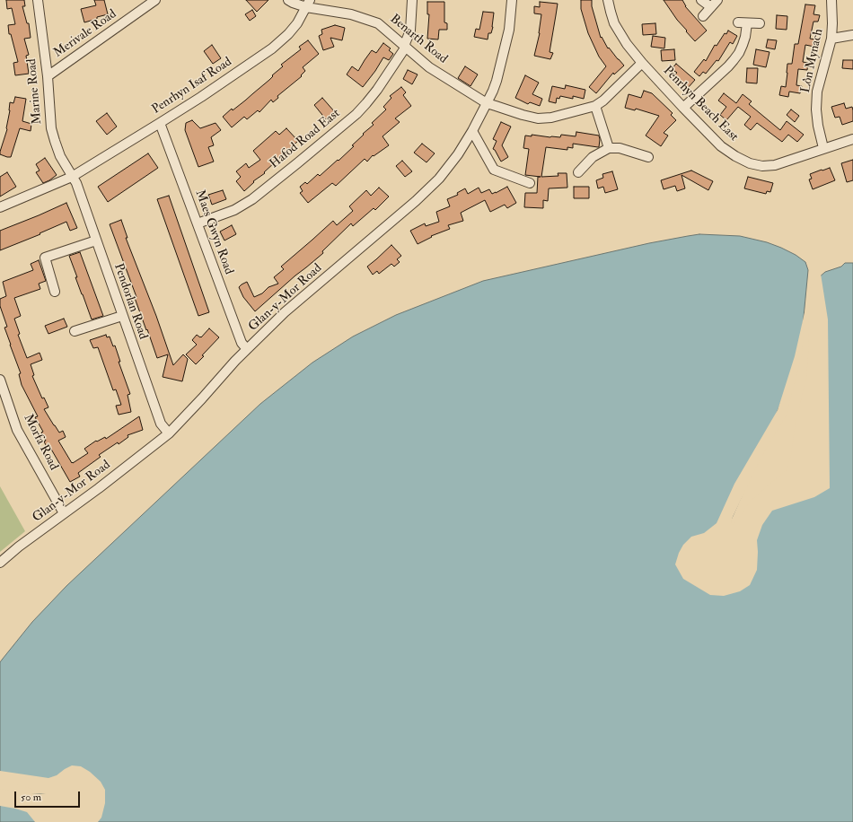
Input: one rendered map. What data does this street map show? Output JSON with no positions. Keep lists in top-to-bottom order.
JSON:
{
  "streets": {
    "street": [
      "Merivale Road",
      "Benarth Road",
      "Lôn Mynach",
      "Penrhyn Isaf Road",
      "Marine Road",
      "Penrhyn Beach East",
      "Hafod Road East",
      "Maes Gwyn Road",
      "Glan-y-Mor Road",
      "Pendorlan Road",
      "Morfa Road"
    ]
  },
  "crossings": [
    ["Merivale Road", "Marine Road"],
    ["Benarth Road", "Penrhyn Isaf Road"],
    ["Benarth Road", "Hafod Road East"],
    ["Benarth Road", "Glan-y-Mor Road"],
    ["Lôn Mynach", "Penrhyn Beach East"],
    ["Penrhyn Isaf Road", "Marine Road"],
    ["Penrhyn Isaf Road", "Maes Gwyn Road"],
    ["Penrhyn Isaf Road", "Pendorlan Road"],
    ["Marine Road", "Pendorlan Road"],
    ["Hafod Road East", "Maes Gwyn Road"],
    ["Maes Gwyn Road", "Glan-y-Mor Road"],
    ["Glan-y-Mor Road", "Pendorlan Road"],
    ["Glan-y-Mor Road", "Morfa Road"]
  ],
  "scale_bar": "50 m"
}
